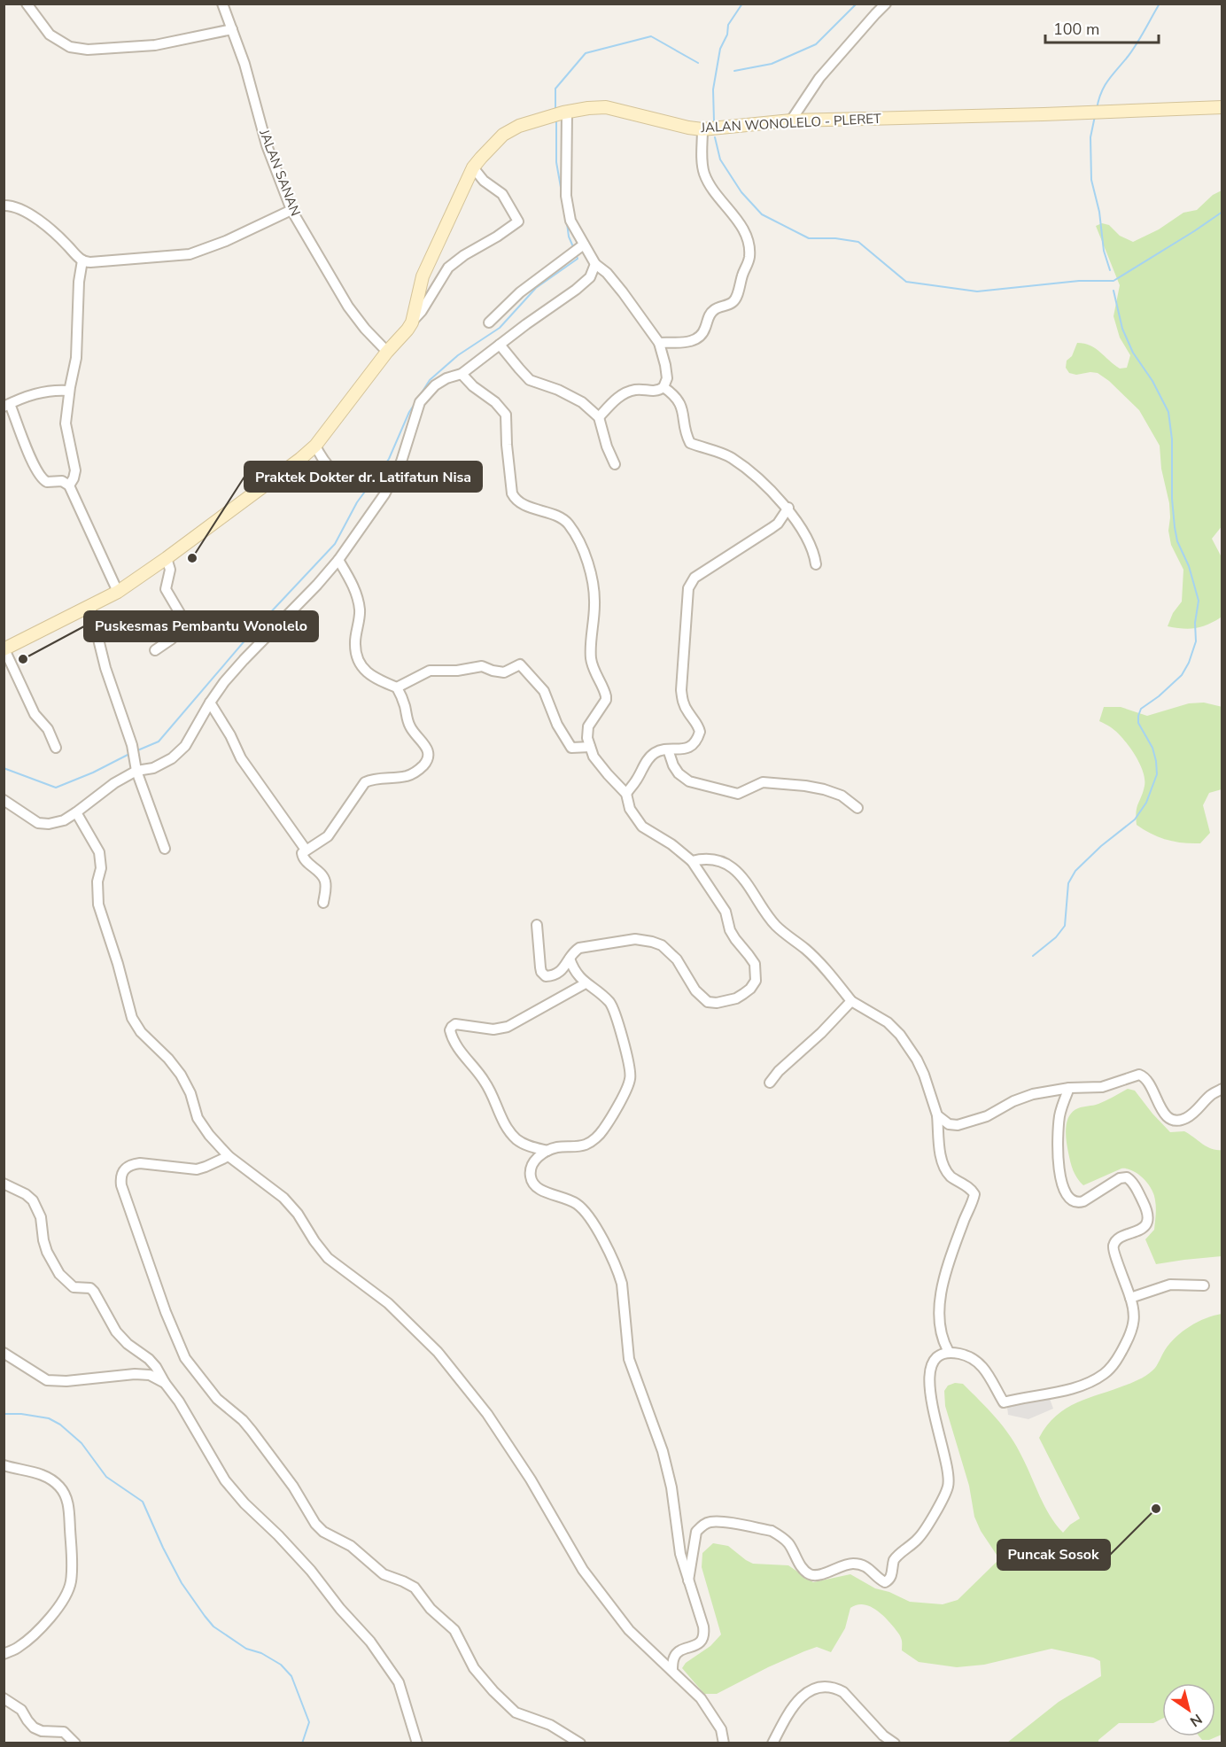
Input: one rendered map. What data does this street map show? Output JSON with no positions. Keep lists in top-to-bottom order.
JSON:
{
  "streets": {
    "main road": ["JALAN WONOLELO - PLERET"],
    "street": ["JALAN SANAN"]
  },
  "crossings": [
    ["JALAN WONOLELO - PLERET", "JALAN SANAN"]
  ],
  "places": ["Praktek Dokter dr. Latifatun Nisa", "Puskesmas Pembantu Wonolelo", "Puncak Sosok"],
  "scale_bar": "100 m",
  "north": "bottom right"
}
